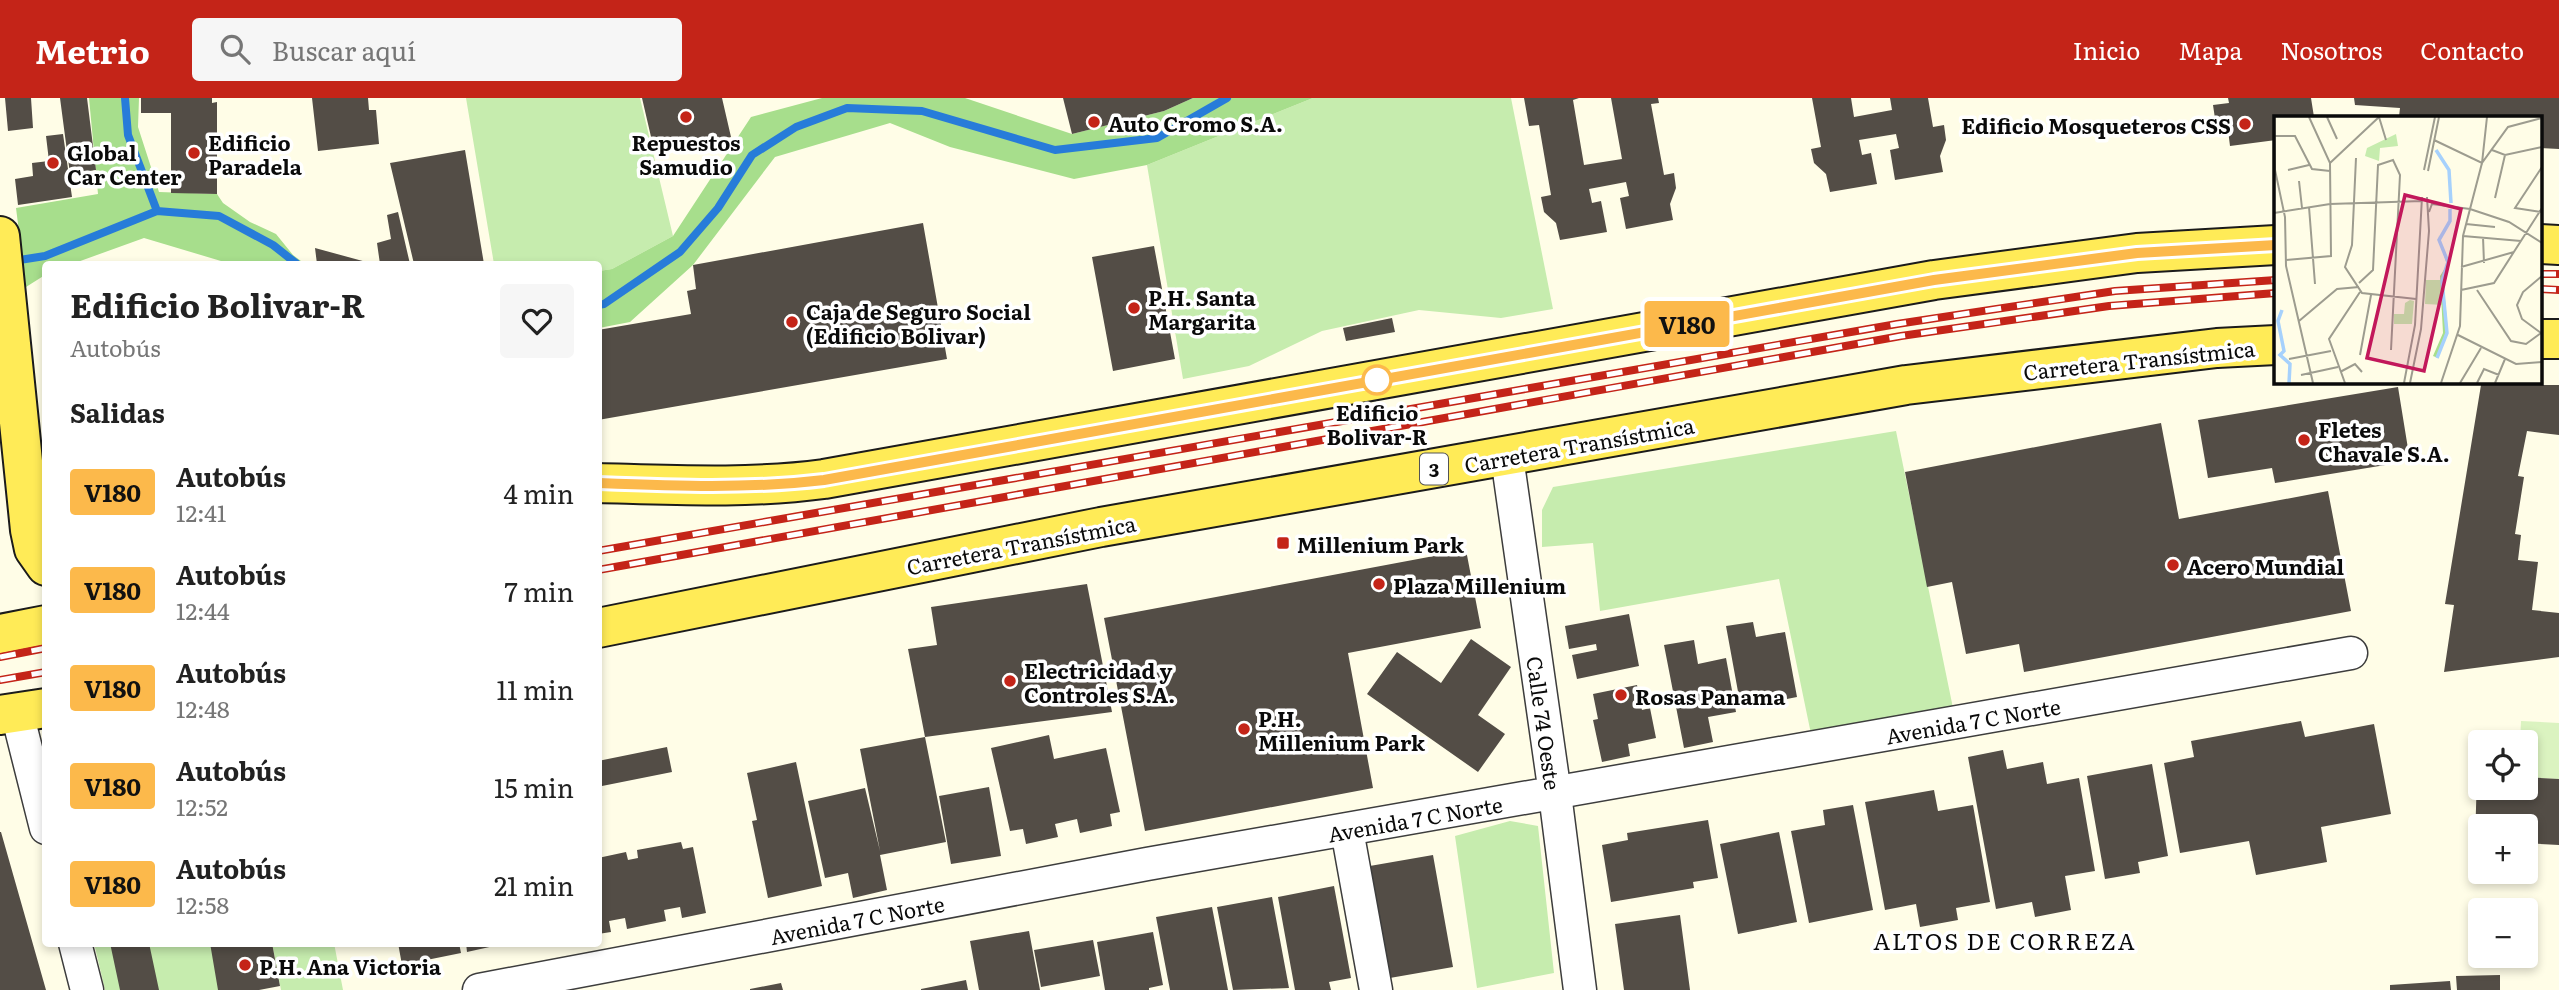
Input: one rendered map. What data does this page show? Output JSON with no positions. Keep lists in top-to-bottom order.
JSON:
{
  "streets": {
    "main road": ["Carretera Transístmica", "3"],
    "street": ["Avenida 7 C Norte", "Calle 74 Oeste"]
  },
  "crossings": [
    ["Carretera Transístmica", "Calle 74 Oeste"],
    ["Avenida 7 C Norte", "Calle 74 Oeste"]
  ],
  "districts": ["ALTOS DE CORREZA"],
  "places": {
    "other": [
      "Repuestos Samudio",
      "Auto Cromo S.A.",
      "Edificio Mosqueteros CSS",
      "Edificio Paradela",
      "Global Car Center",
      "P.H. Santa Margarita",
      "Caja de Seguro Social (Edificio Bolivar)",
      "Edificio Bolivar-R",
      "Fletes Chavale S.A.",
      "Acero Mundial",
      "Plaza Millenium",
      "Electricidad y Controles S.A.",
      "Rosas Panama",
      "P.H. Millenium Park",
      "P.H. Ana Victoria"
    ],
    "transit": ["Millenium Park"]
  },
  "lines": ["bus line V180"],
  "page": {
    "header": "Metrio",
    "search": "Buscar aquí",
    "nav": [
      "Inicio",
      "Mapa",
      "Nosotros",
      "Contacto"
    ],
    "on_map": "V180",
    "heading": [
      ["Edificio Bolivar-R", "Autobús"],
      "Salidas"
    ],
    "list": [
      {
        "mark": "V180",
        "name": "Autobús",
        "note": "12:41",
        "value": "4 min"
      },
      {
        "mark": "V180",
        "name": "Autobús",
        "note": "12:44",
        "value": "7 min"
      },
      {
        "mark": "V180",
        "name": "Autobús",
        "note": "12:48",
        "value": "11 min"
      },
      {
        "mark": "V180",
        "name": "Autobús",
        "note": "12:52",
        "value": "15 min"
      },
      {
        "mark": "V180",
        "name": "Autobús",
        "note": "12:58",
        "value": "21 min"
      }
    ],
    "map_buttons": ["+", "−"]
  }
}
